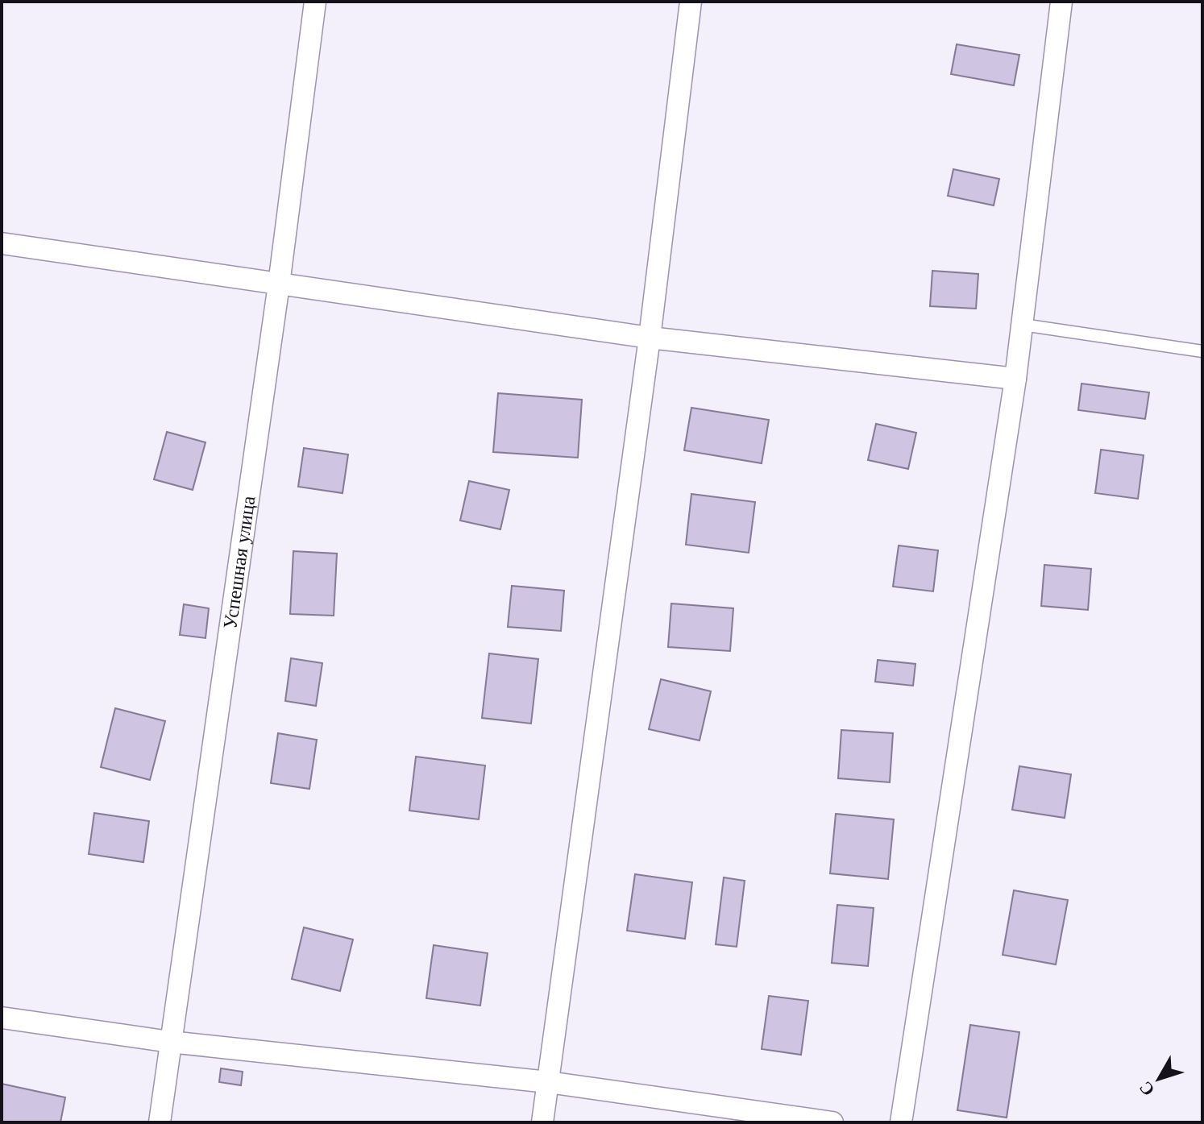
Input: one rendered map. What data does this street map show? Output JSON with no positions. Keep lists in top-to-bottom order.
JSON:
{
  "streets": {
    "street": ["Успешная улица"]
  },
  "north": "bottom left"
}
